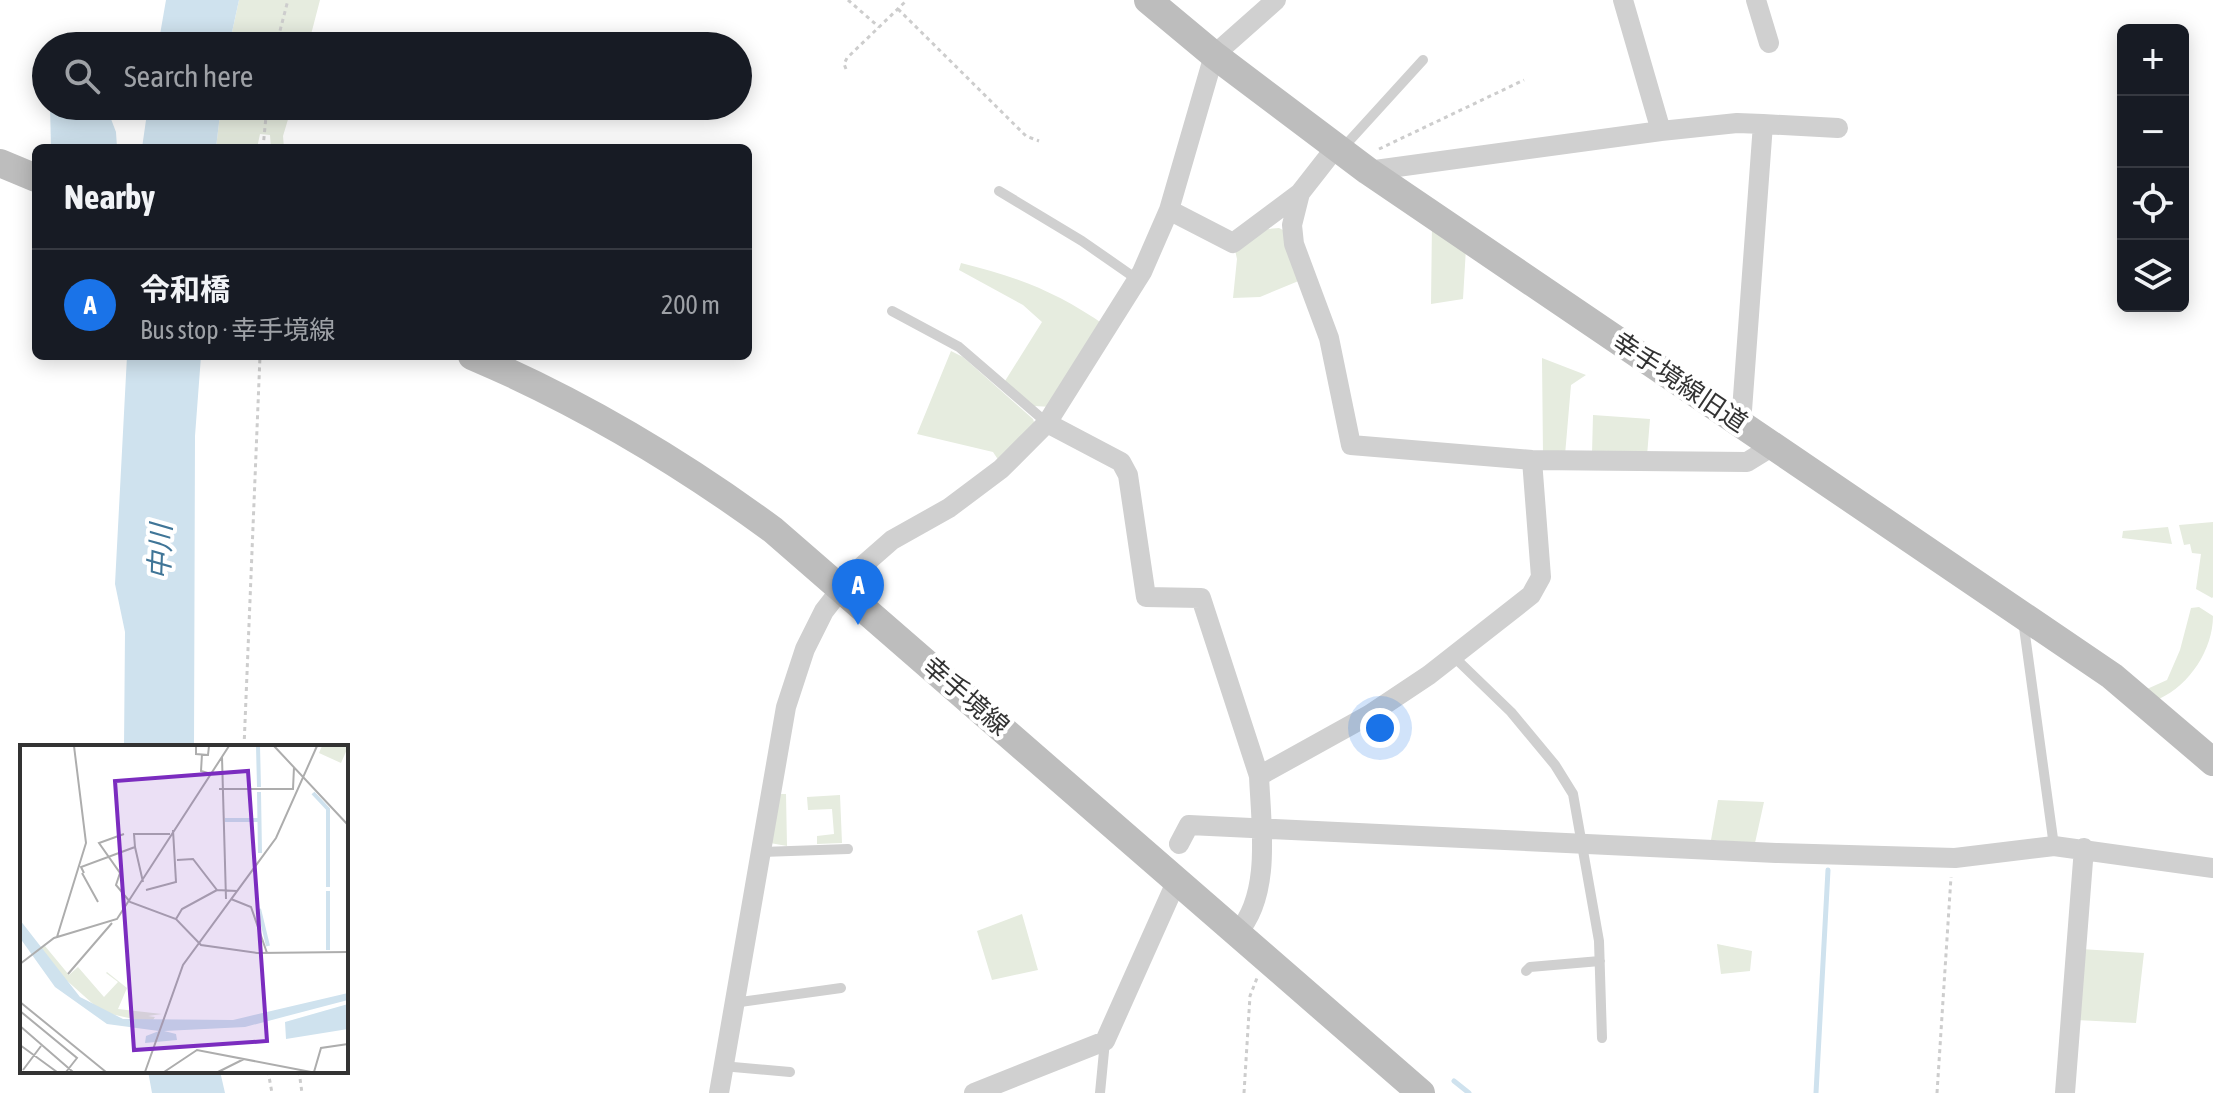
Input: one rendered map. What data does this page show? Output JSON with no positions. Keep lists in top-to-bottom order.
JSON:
{
  "streets": {
    "street": ["幸手境線旧道", "幸手境線"]
  },
  "water": ["中川"],
  "page": {
    "map_buttons": ["+", "−"],
    "search": "Search here",
    "heading": "Nearby",
    "list": [
      {
        "mark": "A",
        "name": "令和橋",
        "note": "Bus stop · 幸手境線",
        "value": "200 m"
      }
    ],
    "pins": "A"
  }
}
